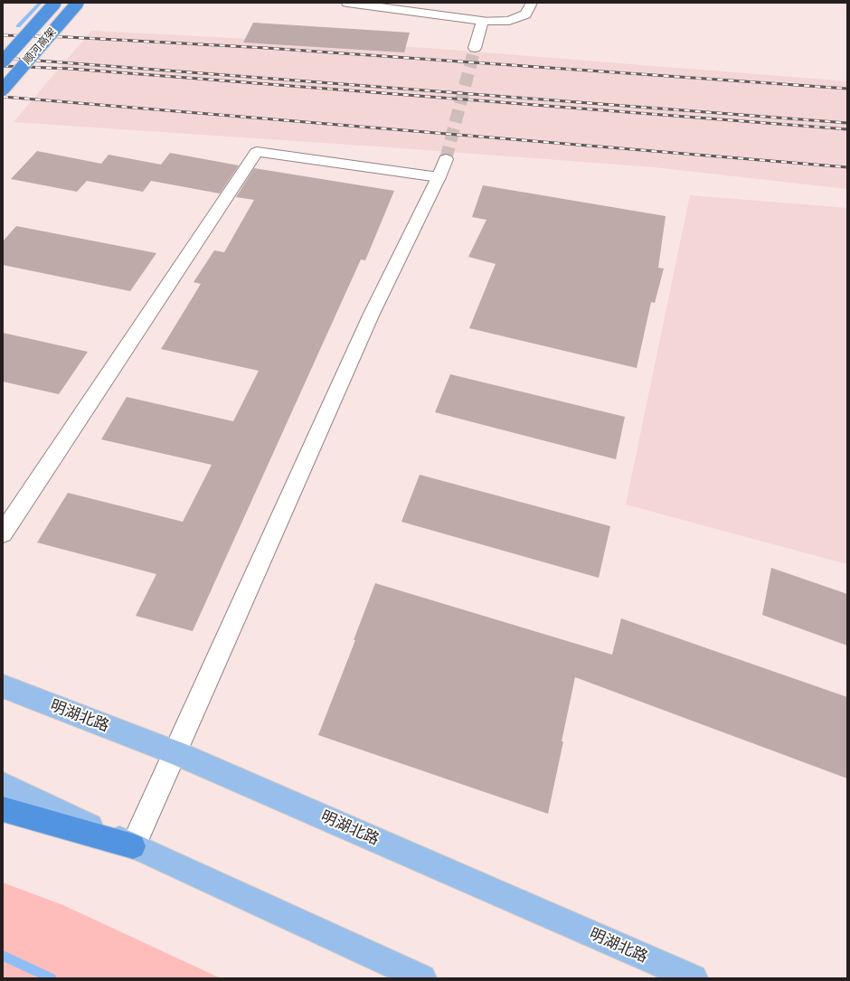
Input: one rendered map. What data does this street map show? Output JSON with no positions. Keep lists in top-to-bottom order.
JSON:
{
  "streets": {
    "highway": ["顺河高架"],
    "main road": ["明湖北路"]
  }
}
